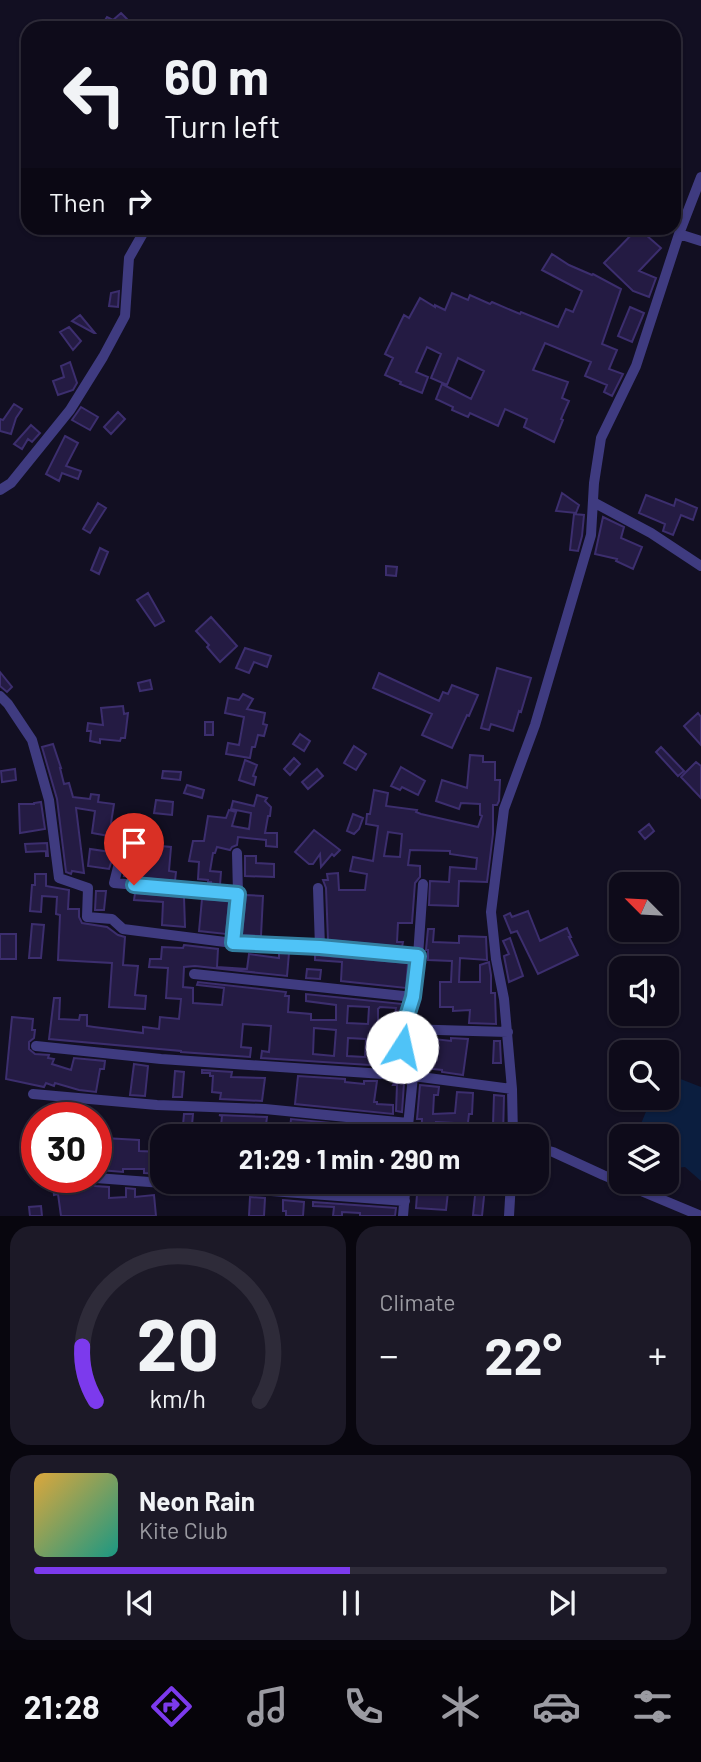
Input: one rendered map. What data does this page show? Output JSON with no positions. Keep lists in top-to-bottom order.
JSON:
{
  "north": "top left",
  "page": {
    "turn": ["60 m", "Turn left"],
    "then": "Then",
    "limit": "30",
    "trip": "21:29 · 1 min · 290 m",
    "tile": "Climate",
    "heat": ["−", "22°", "+"],
    "song": ["Neon Rain", "Kite Club"],
    "tabs": "21:28",
    "gauge": ["20", "km/h"]
  }
}
